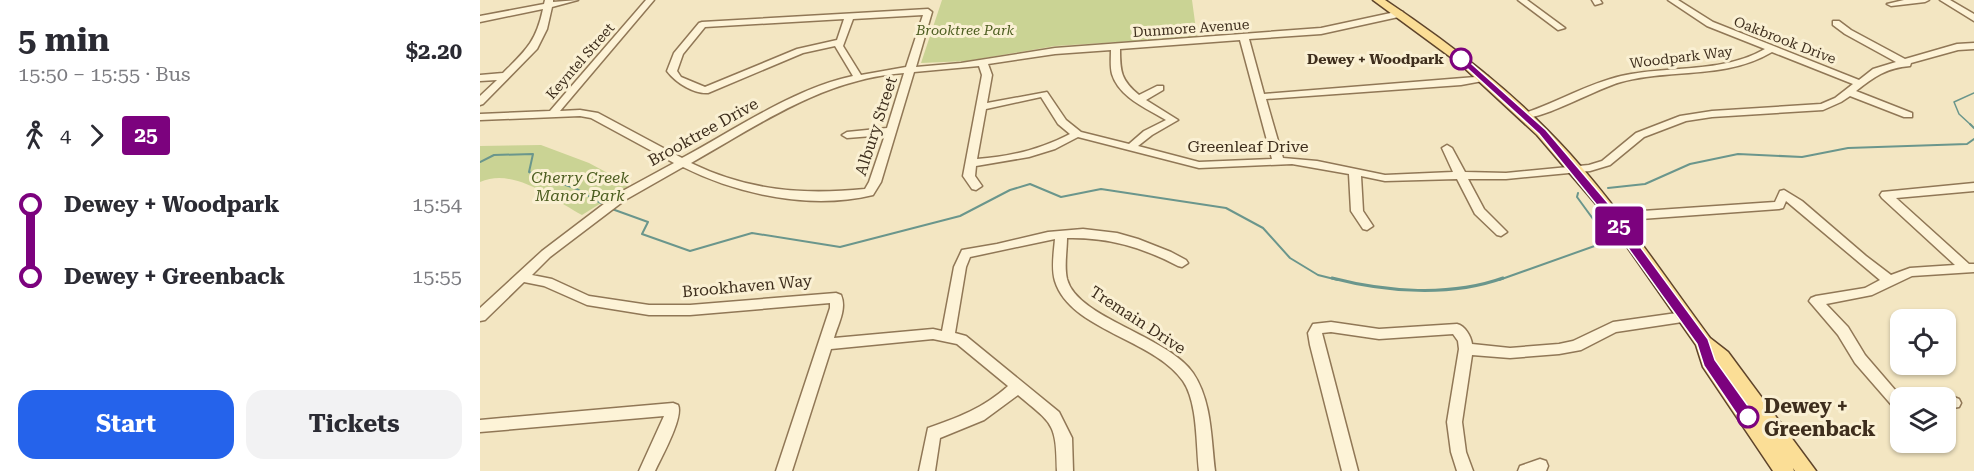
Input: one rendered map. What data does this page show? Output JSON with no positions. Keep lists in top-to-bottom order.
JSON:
{
  "streets": {
    "street": [
      "Dunmore Avenue",
      "Oakbrook Drive",
      "Woodpark Way",
      "Keyntel Street",
      "Albury Street",
      "Brooktree Drive",
      "Greenleaf Drive",
      "Brookhaven Way",
      "Tremain Drive"
    ]
  },
  "crossings": [
    ["Dunmore Avenue", "Brooktree Drive"],
    ["Oakbrook Drive", "Woodpark Way"],
    ["Oakbrook Drive", "Greenleaf Drive"],
    ["Albury Street", "Brooktree Drive"],
    ["Brooktree Drive", "Brookhaven Way"]
  ],
  "parks": ["Brooktree Park", "Cherry Creek Manor Park"],
  "places": ["Dewey + Woodpark", "Dewey + Greenback"],
  "lines": ["bus line 25"],
  "page": {
    "heading": ["5 min", "15:50 – 15:55 · Bus", "$2.20"],
    "on_map": "25",
    "legs": ["4", "25"],
    "list": [
      {
        "name": "Dewey + Woodpark",
        "value": "15:54"
      },
      {
        "name": "Dewey + Greenback",
        "value": "15:55"
      }
    ],
    "buttons": ["Start", "Tickets"]
  }
}
